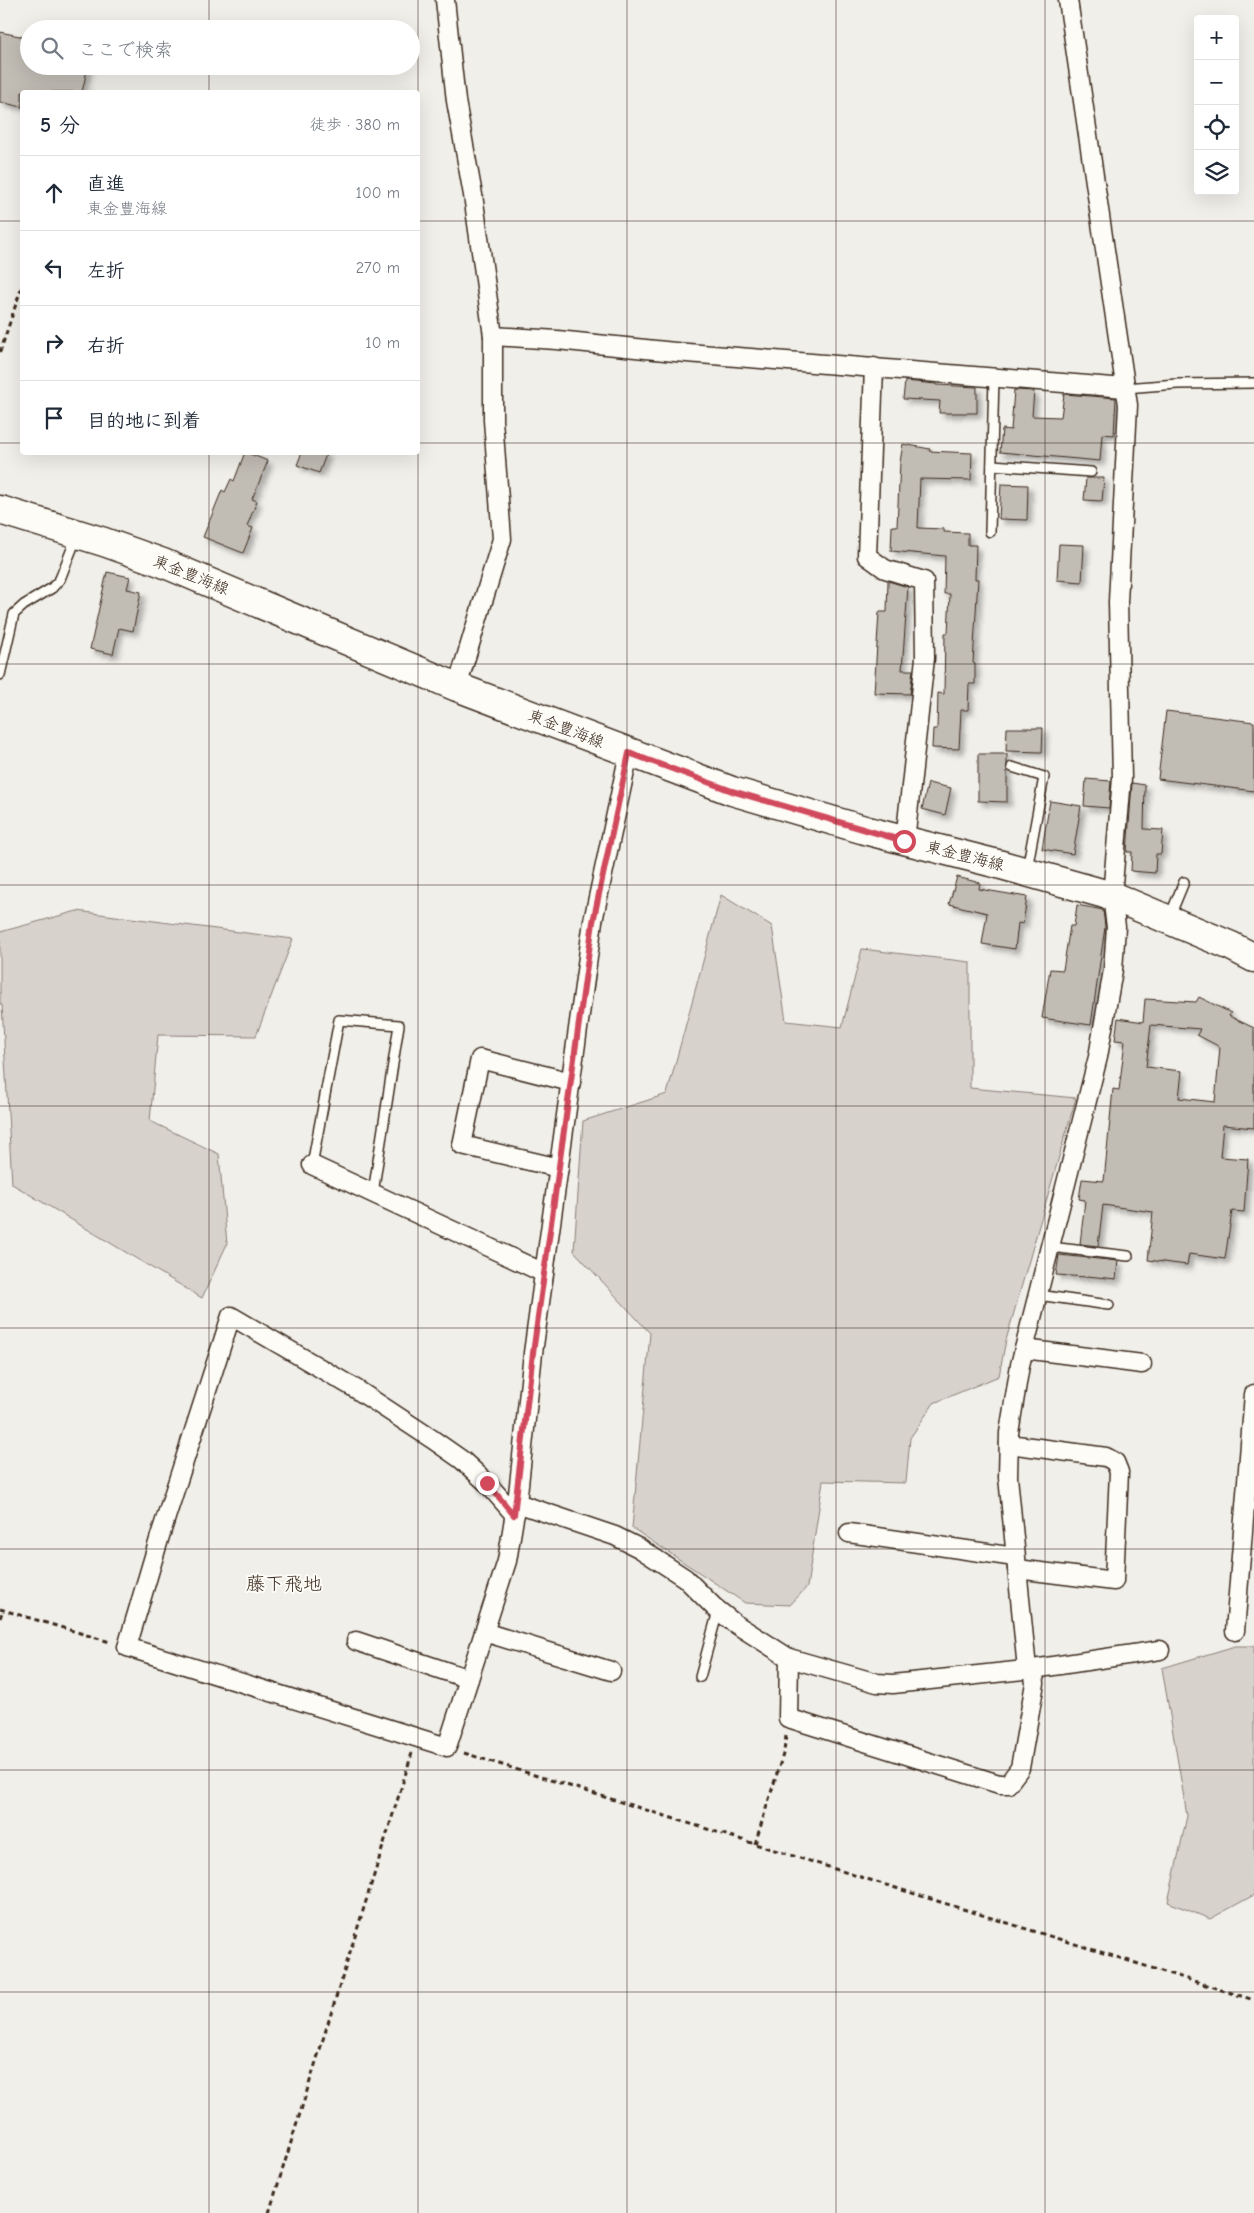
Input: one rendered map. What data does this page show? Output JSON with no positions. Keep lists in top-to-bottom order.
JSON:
{
  "streets": {
    "main road": ["東金豊海線"]
  },
  "districts": ["藤下飛地"],
  "page": {
    "map_buttons": ["+", "−"],
    "search": "ここで検索",
    "heading": ["5 分", "徒歩 · 380 m"],
    "list": [
      ["直進", "東金豊海線", "100 m"],
      ["左折", "270 m"],
      ["右折", "10 m"],
      "目的地に到着"
    ]
  }
}
